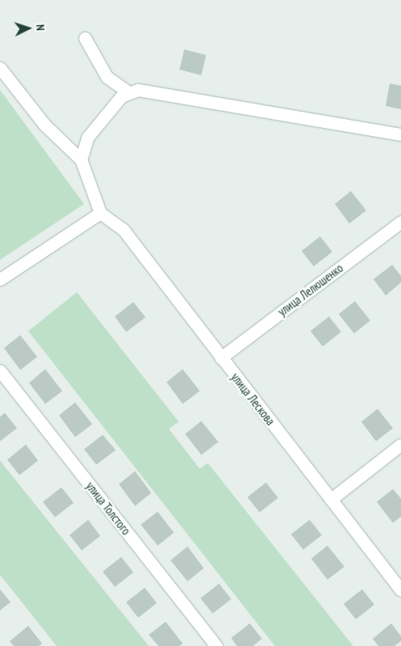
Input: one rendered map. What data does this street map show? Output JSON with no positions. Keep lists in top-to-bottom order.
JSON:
{
  "streets": {
    "street": ["улица Лелюшенко", "улица Лескова", "улица Толстого"]
  },
  "crossings": [
    ["улица Лелюшенко", "улица Лескова"]
  ],
  "north": "right"
}
